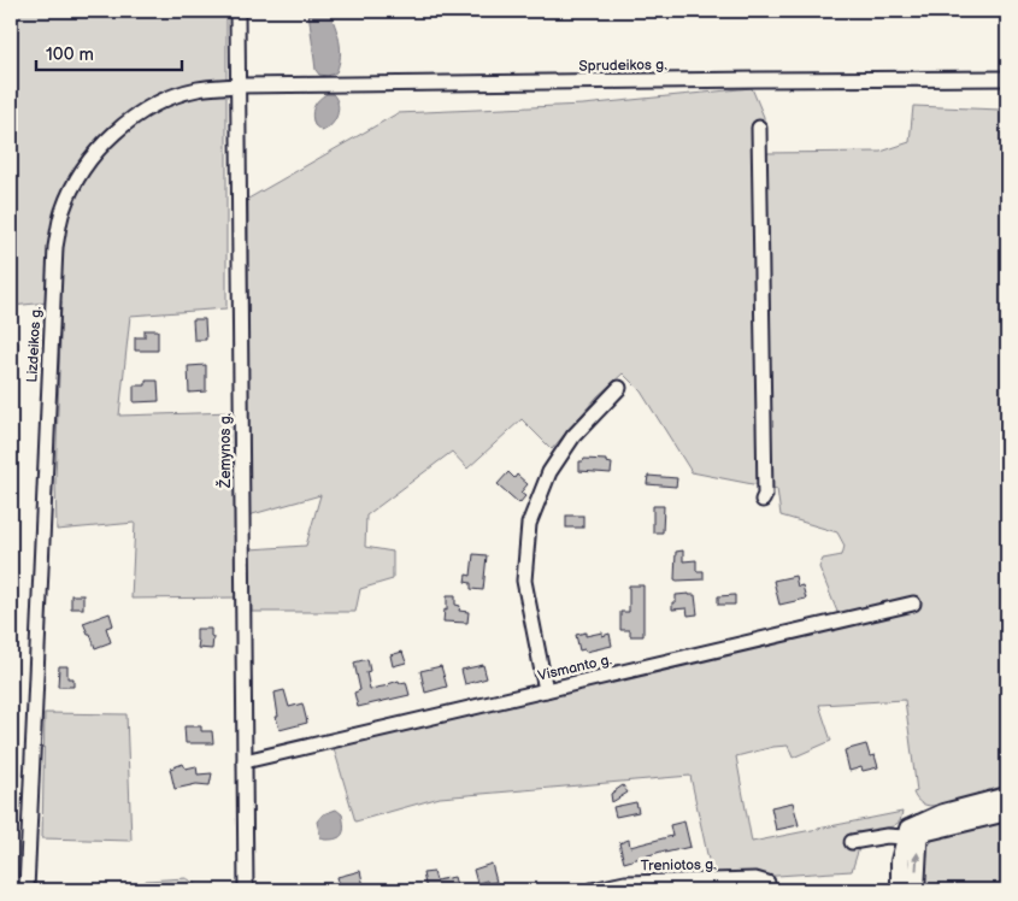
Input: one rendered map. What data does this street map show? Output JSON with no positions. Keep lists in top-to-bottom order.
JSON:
{
  "streets": {
    "street": [
      "Sprudeikos g.",
      "Lizdeikos g.",
      "Žemynos g.",
      "Vismanto g.",
      "Treniotos g."
    ]
  },
  "crossings": [
    ["Sprudeikos g.", "Lizdeikos g."],
    ["Sprudeikos g.", "Žemynos g."],
    ["Lizdeikos g.", "Žemynos g."],
    ["Žemynos g.", "Vismanto g."]
  ],
  "scale_bar": "100 m"
}
